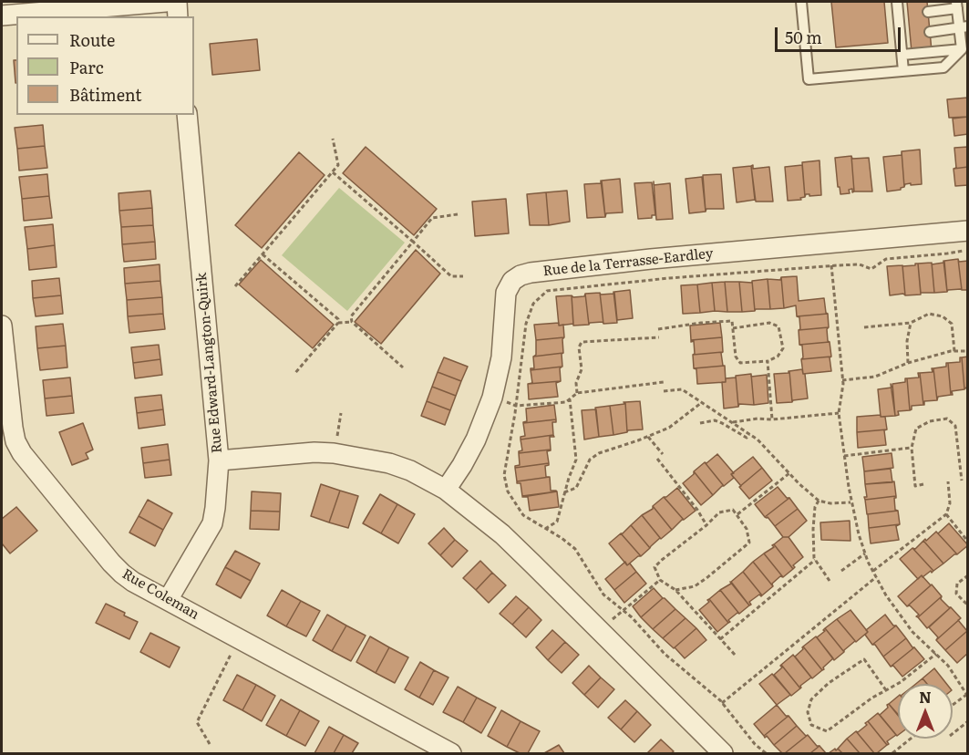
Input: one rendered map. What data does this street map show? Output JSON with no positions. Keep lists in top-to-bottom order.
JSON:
{
  "streets": {
    "street": ["Rue de la Terrasse-Eardley", "Rue Edward-Langton-Quirk", "Rue Coleman"]
  },
  "crossings": [
    ["Rue Edward-Langton-Quirk", "Rue Coleman"]
  ],
  "legend": ["Route", "Parc", "Bâtiment"],
  "scale_bar": "50 m",
  "north": "top"
}
